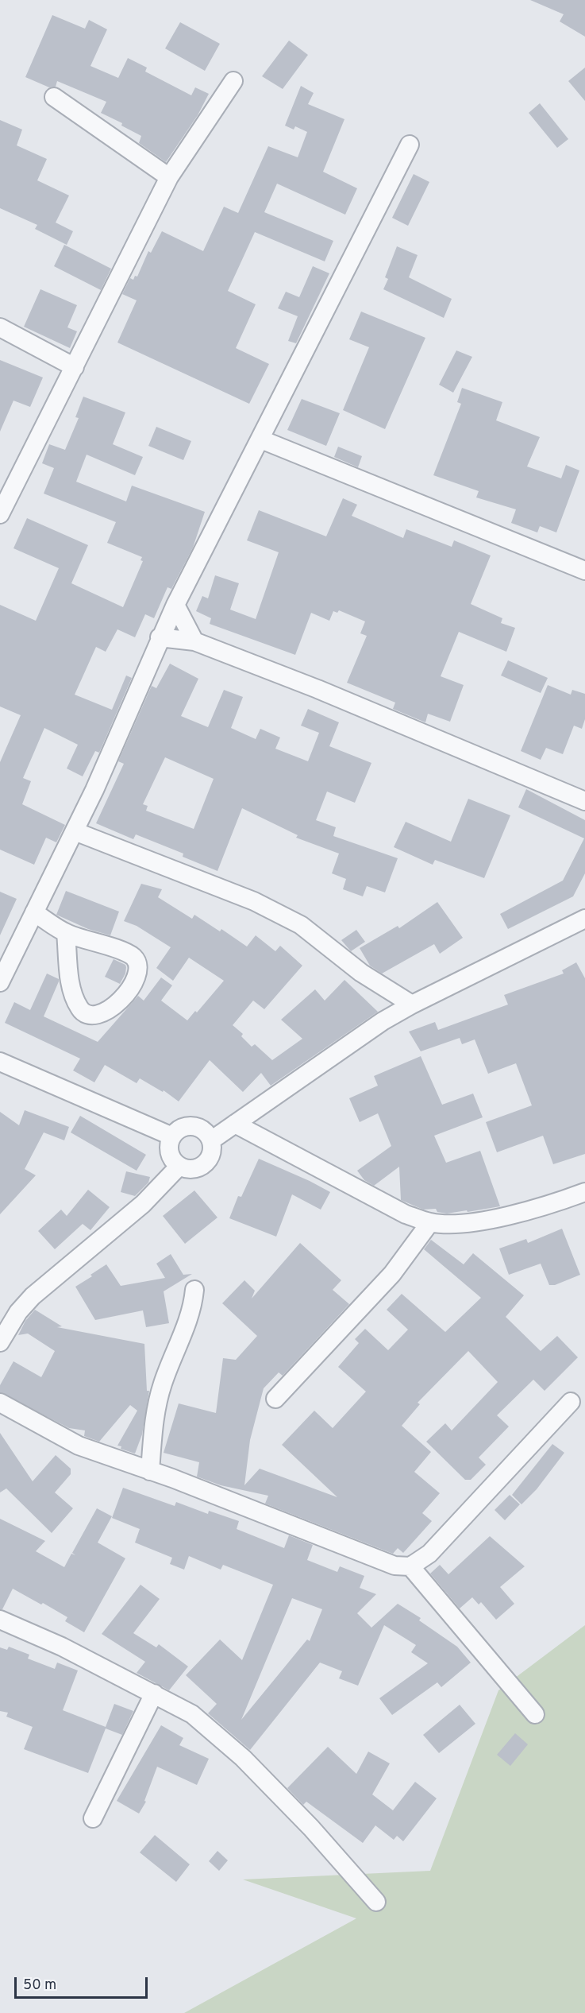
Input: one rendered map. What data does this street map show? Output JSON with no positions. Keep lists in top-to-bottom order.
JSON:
{
  "scale_bar": "50 m"
}
